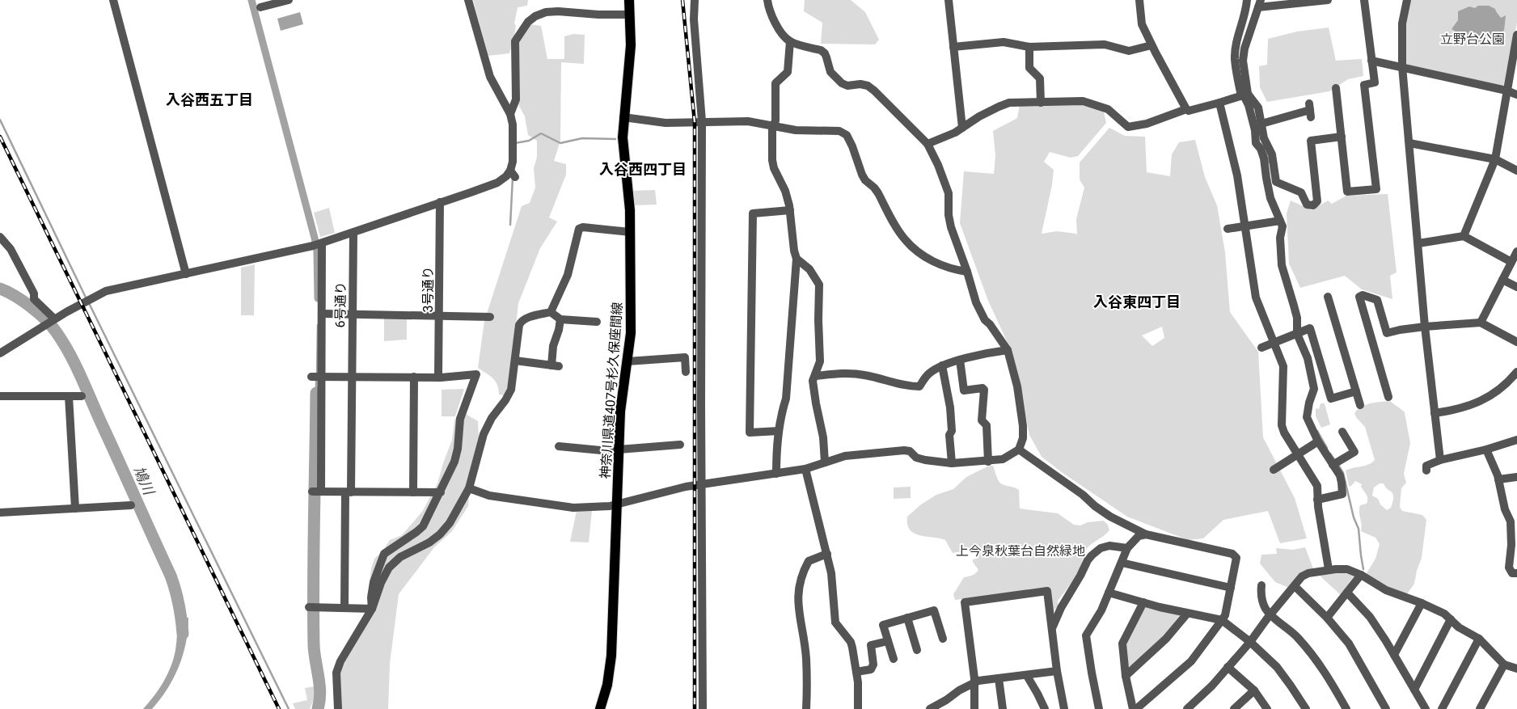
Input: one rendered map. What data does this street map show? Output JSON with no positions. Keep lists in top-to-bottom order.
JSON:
{
  "streets": {
    "main road": ["神奈川県道407号杉久保座間線"],
    "street": ["3号通り", "6号通り"]
  },
  "districts": ["入谷西五丁目", "入谷西四丁目", "入谷東四丁目"],
  "water": ["鳩川"],
  "parks": ["立野台公園", "上今泉秋葉台自然緑地"]
}
